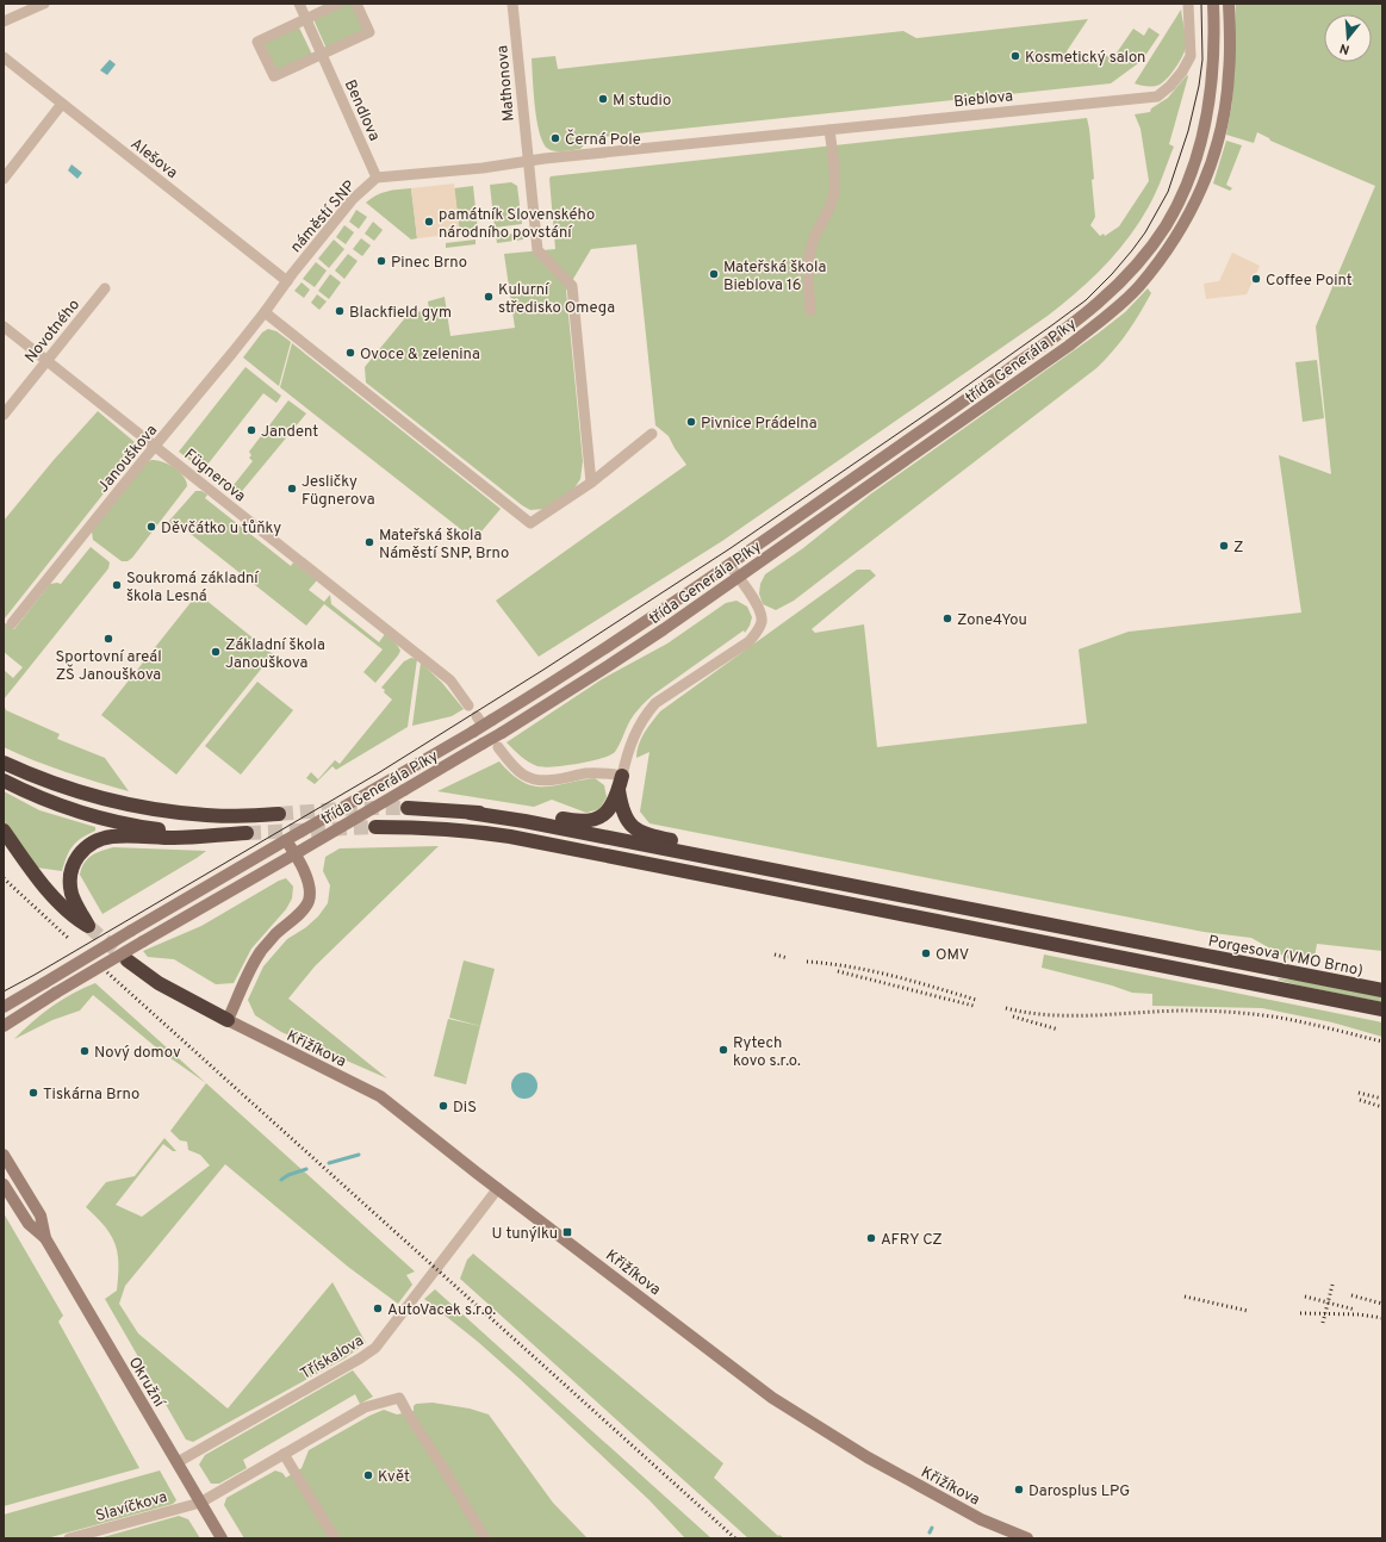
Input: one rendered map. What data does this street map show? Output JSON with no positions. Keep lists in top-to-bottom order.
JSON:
{
  "streets": {
    "highway": ["Porgesova (VMO Brno)"],
    "main road": ["třída Generála Píky", "Křižíkova", "Okružní"],
    "street": [
      "Mathonova",
      "Bieblova",
      "Bendlova",
      "Alešova",
      "náměstí SNP",
      "Novotného",
      "Janouškova",
      "Fügnerova",
      "Třískalova",
      "Slavíčkova"
    ]
  },
  "crossings": [
    ["Mathonova", "Bieblova"],
    ["Mathonova", "náměstí SNP"],
    ["Bieblova", "náměstí SNP"],
    ["Bendlova", "náměstí SNP"],
    ["Alešova", "náměstí SNP"],
    ["náměstí SNP", "Janouškova"],
    ["Novotného", "Fügnerova"],
    ["Janouškova", "Fügnerova"],
    ["Křižíkova", "Třískalova"],
    ["Třískalova", "Okružní"],
    ["Okružní", "Slavíčkova"]
  ],
  "places": {
    "other": [
      "Kosmetický salon",
      "M studio",
      "Černá Pole",
      "památník Slovenského národního povstání",
      "Pinec Brno",
      "Mateřská škola Bieblova 16",
      "Coffee Point",
      "Kulurní středisko Omega",
      "Blackfield gym",
      "Ovoce & zelenina",
      "Pivnice Prádelna",
      "Jandent",
      "Jesličky Fügnerova",
      "Děvčátko u tůňky",
      "Mateřská škola Náměstí SNP, Brno",
      "Z",
      "Soukromá základní škola Lesná",
      "Zone4You",
      "Sportovní areál ZŠ Janouškova",
      "Základní škola Janouškova",
      "OMV",
      "Rytech kovo s.r.o.",
      "Nový domov",
      "Tiskárna Brno",
      "DiS",
      "AFRY CZ",
      "AutoVacek s.r.o.",
      "Květ",
      "Darosplus LPG"
    ],
    "transit": ["U tunýlku"]
  },
  "north": "bottom"
}
